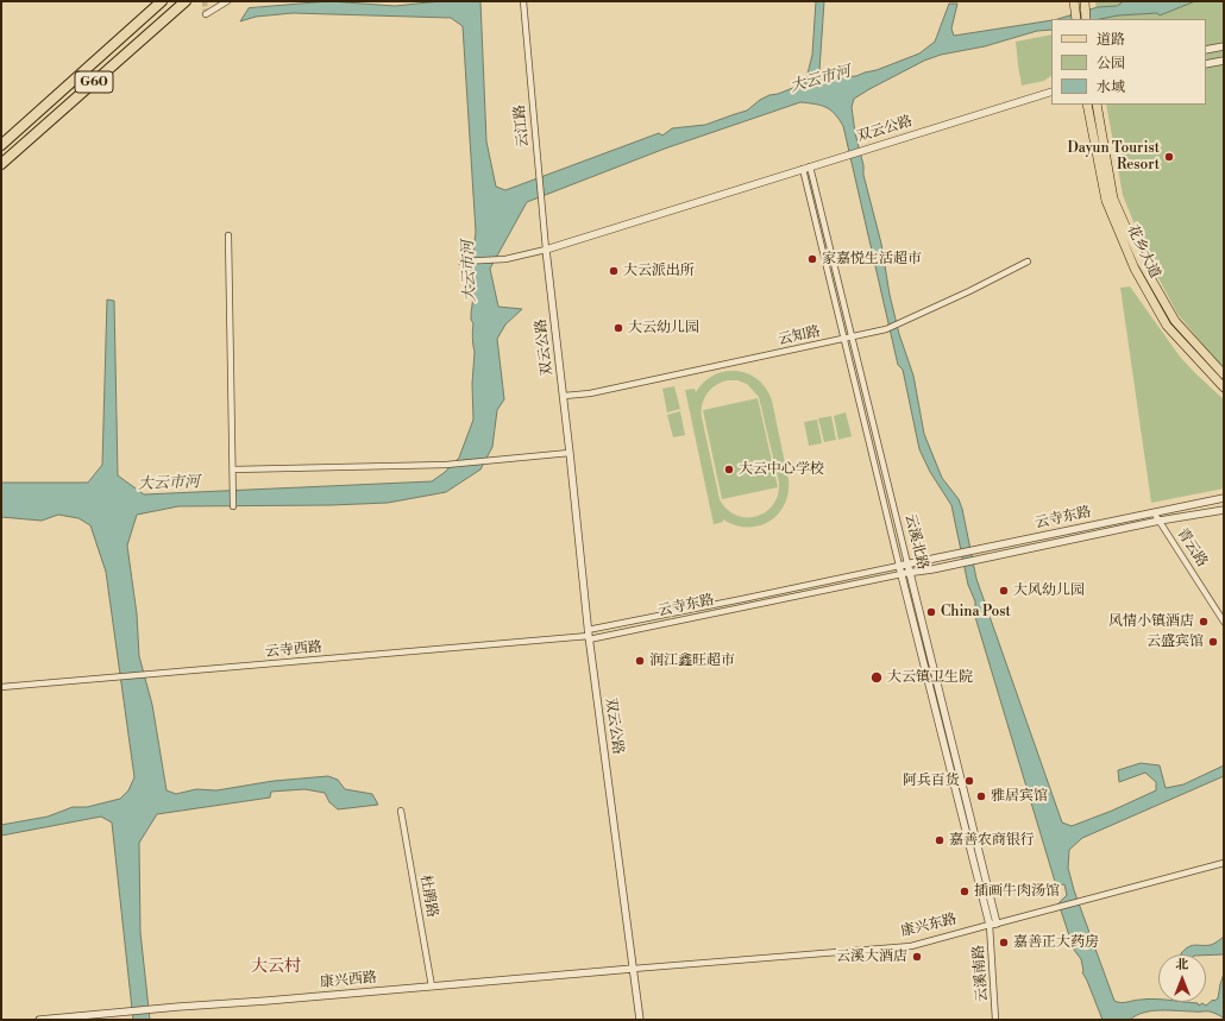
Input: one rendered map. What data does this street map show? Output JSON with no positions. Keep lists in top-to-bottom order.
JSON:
{
  "streets": {
    "highway": ["G60"],
    "main road": ["花乡大道"],
    "street": [
      "云江路",
      "双云公路",
      "云知路",
      "云寺东路",
      "云溪北路",
      "青云路",
      "云寺西路",
      "杜鹃路",
      "康兴东路",
      "云溪南路",
      "康兴西路"
    ]
  },
  "crossings": [
    ["云江路", "双云公路"],
    ["双云公路", "云知路"],
    ["双云公路", "云寺东路"],
    ["双云公路", "云溪北路"],
    ["双云公路", "云寺西路"],
    ["双云公路", "康兴东路"],
    ["双云公路", "康兴西路"],
    ["云知路", "云溪北路"],
    ["云寺东路", "云溪北路"],
    ["云寺东路", "青云路"],
    ["云寺东路", "云寺西路"],
    ["云溪北路", "康兴东路"],
    ["云溪北路", "云溪南路"],
    ["杜鹃路", "康兴西路"],
    ["康兴东路", "云溪南路"],
    ["康兴东路", "康兴西路"]
  ],
  "districts": ["大云村"],
  "water": ["大云市河"],
  "places": [
    "Dayun Tourist Resort",
    "家嘉悦生活超市",
    "大云派出所",
    "大云幼儿园",
    "大云中心学校",
    "大风幼儿园",
    "China Post",
    "风情小镇酒店",
    "云盛宾馆",
    "润江鑫旺超市",
    "大云镇卫生院",
    "阿兵百货",
    "雅居宾馆",
    "嘉善农商银行",
    "插画牛肉汤馆",
    "嘉善正大药房",
    "云溪大酒店"
  ],
  "legend": ["道路", "公园", "水域"],
  "north": "top"
}
